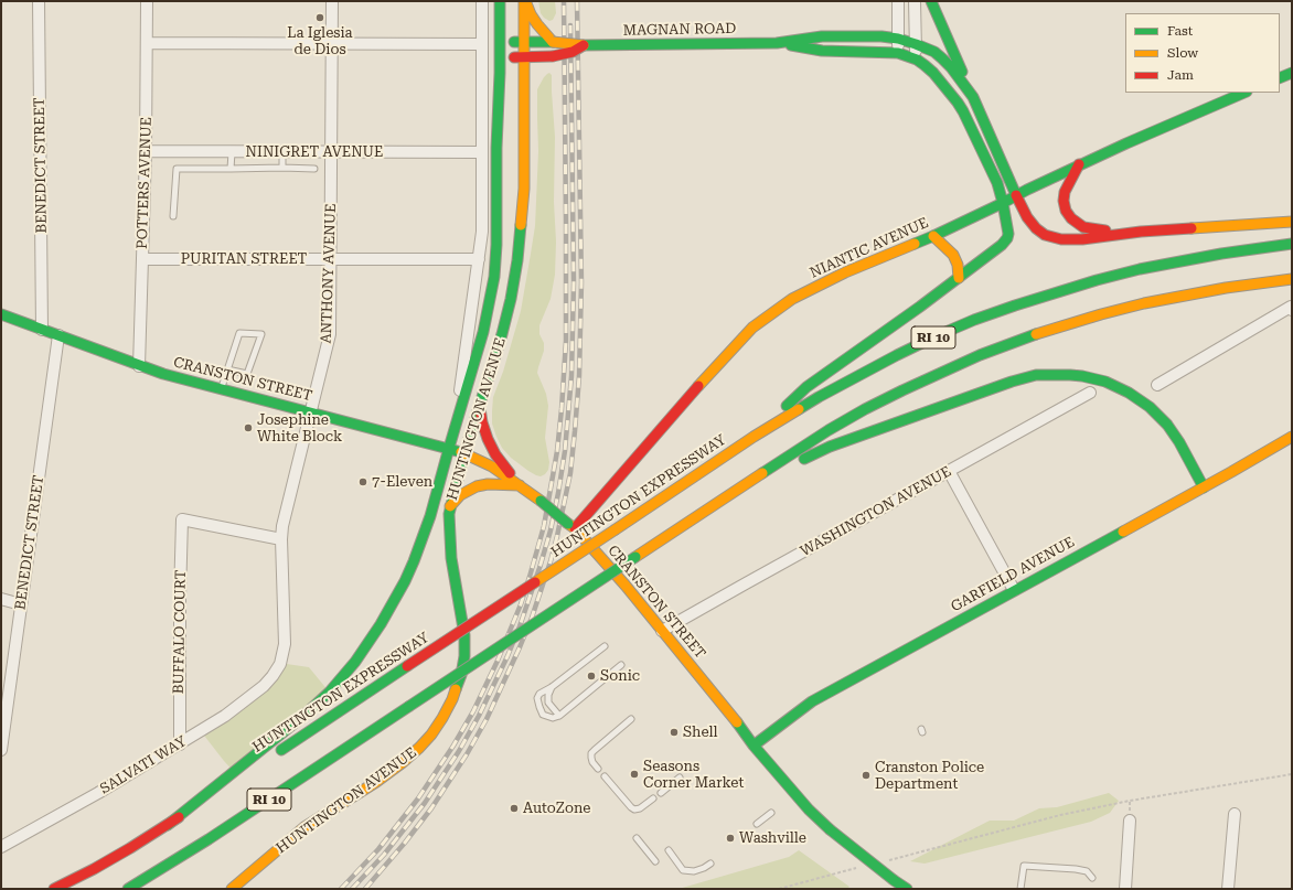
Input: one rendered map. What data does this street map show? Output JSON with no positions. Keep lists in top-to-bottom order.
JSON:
{
  "streets": {
    "main road": [
      "MAGNAN ROAD",
      "NIANTIC AVENUE",
      "RI 10",
      "CRANSTON STREET",
      "HUNTINGTON AVENUE",
      "HUNTINGTON EXPRESSWAY",
      "GARFIELD AVENUE"
    ],
    "street": [
      "NINIGRET AVENUE",
      "BENEDICT STREET",
      "POTTERS AVENUE",
      "PURITAN STREET",
      "ANTHONY AVENUE",
      "WASHINGTON AVENUE",
      "BUFFALO COURT",
      "SALVATI WAY"
    ]
  },
  "crossings": [
    ["MAGNAN ROAD", "NIANTIC AVENUE"],
    ["MAGNAN ROAD", "HUNTINGTON AVENUE"],
    ["NINIGRET AVENUE", "POTTERS AVENUE"],
    ["NINIGRET AVENUE", "ANTHONY AVENUE"],
    ["NINIGRET AVENUE", "HUNTINGTON AVENUE"],
    ["BENEDICT STREET", "CRANSTON STREET"],
    ["POTTERS AVENUE", "PURITAN STREET"],
    ["POTTERS AVENUE", "CRANSTON STREET"],
    ["NIANTIC AVENUE", "CRANSTON STREET"],
    ["PURITAN STREET", "ANTHONY AVENUE"],
    ["PURITAN STREET", "HUNTINGTON AVENUE"],
    ["ANTHONY AVENUE", "CRANSTON STREET"],
    ["ANTHONY AVENUE", "BUFFALO COURT"],
    ["ANTHONY AVENUE", "SALVATI WAY"],
    ["CRANSTON STREET", "HUNTINGTON AVENUE"],
    ["CRANSTON STREET", "WASHINGTON AVENUE"],
    ["CRANSTON STREET", "GARFIELD AVENUE"],
    ["HUNTINGTON AVENUE", "HUNTINGTON EXPRESSWAY"],
    ["BUFFALO COURT", "SALVATI WAY"]
  ],
  "places": [
    "La Iglesia de Dios",
    "Josephine White Block",
    "7-Eleven",
    "Sonic",
    "Shell",
    "Seasons Corner Market",
    "Cranston Police Department",
    "AutoZone",
    "Washville"
  ],
  "legend": ["Fast", "Slow", "Jam"]
}
